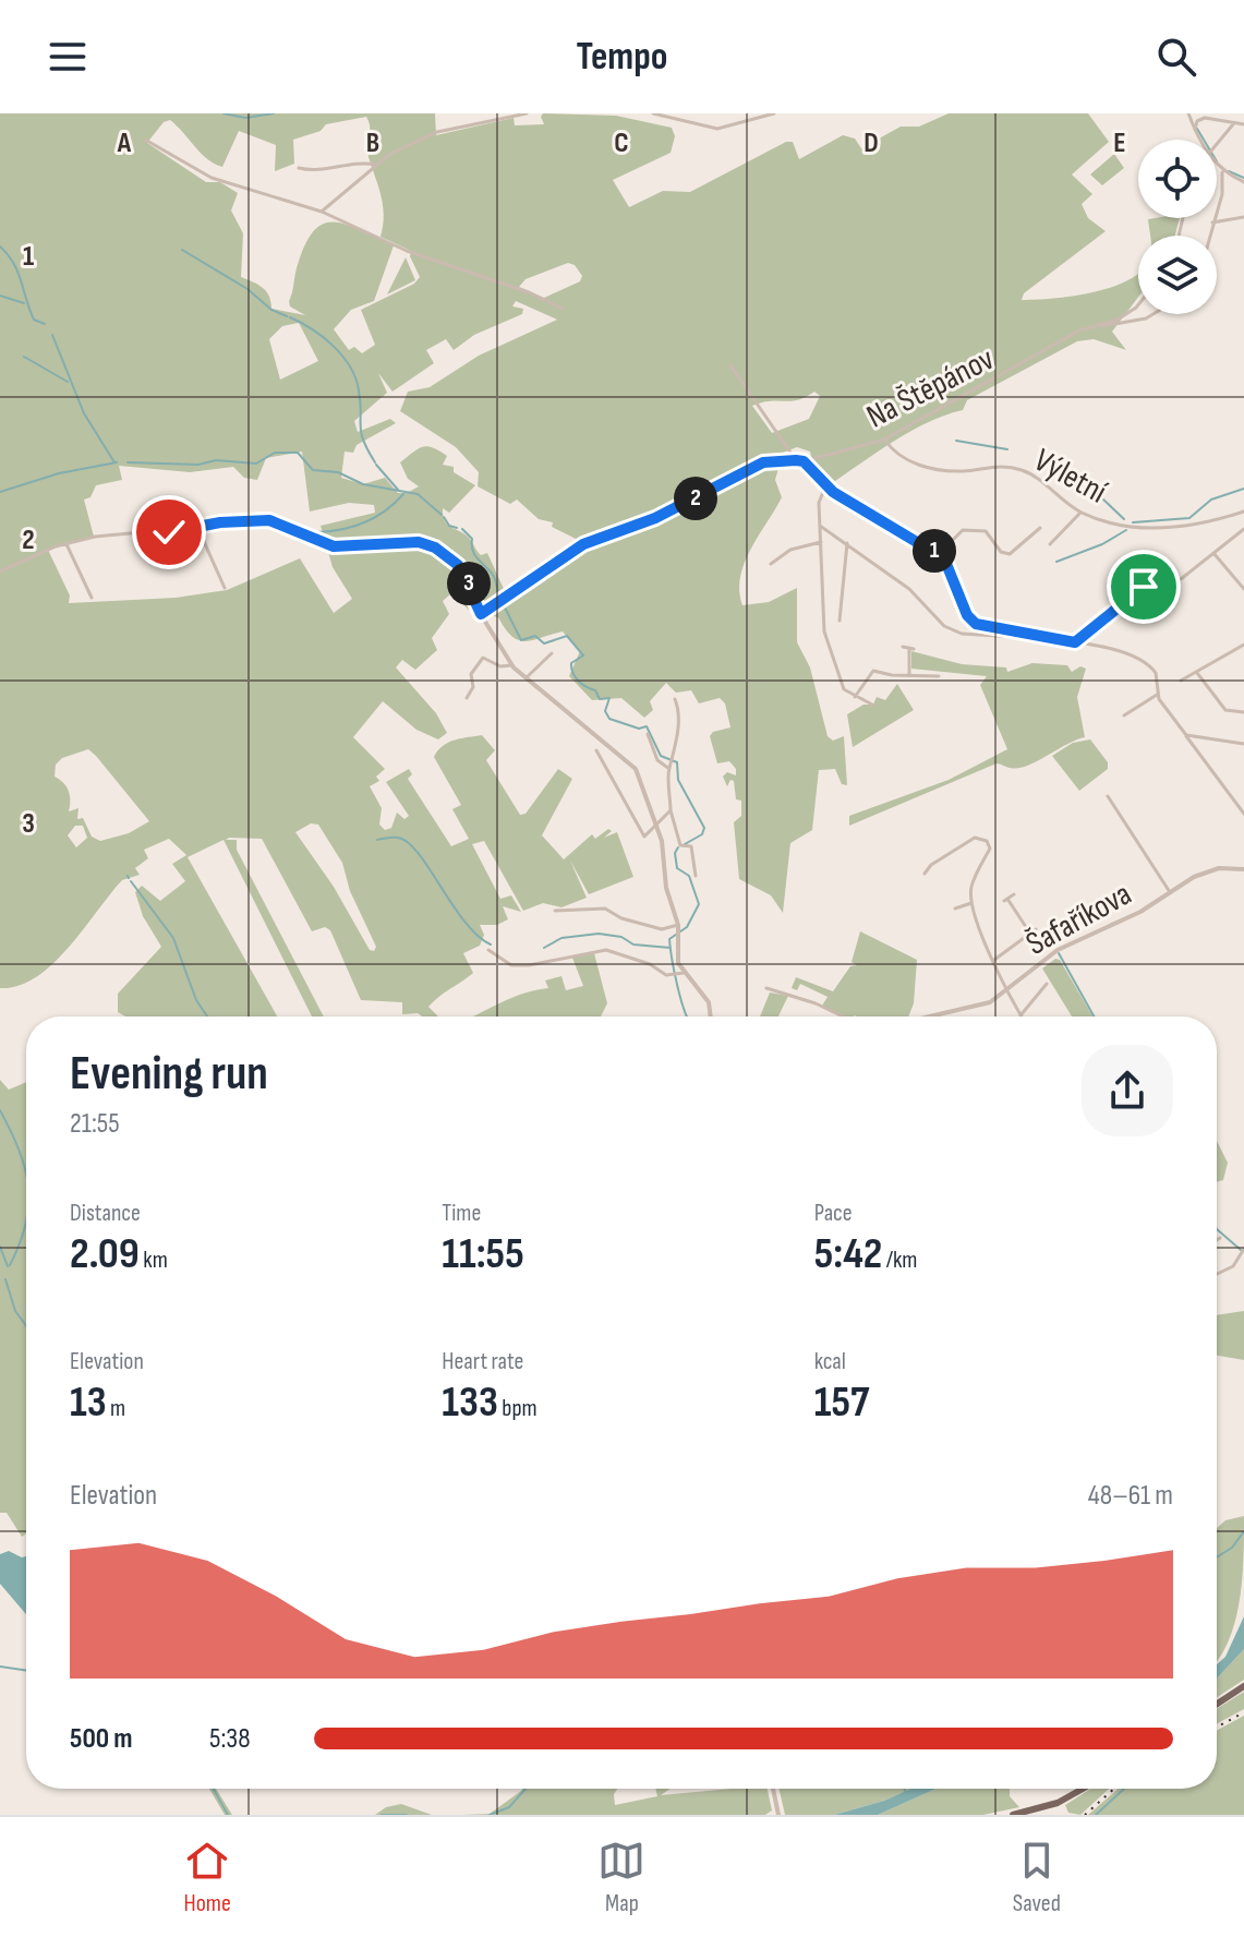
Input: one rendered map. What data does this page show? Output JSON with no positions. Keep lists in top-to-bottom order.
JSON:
{
  "streets": {
    "street": ["Na Štěpánov", "Výletní", "Šafaříkova"]
  },
  "crossings": [
    ["Na Štěpánov", "Výletní"]
  ],
  "page": {
    "header": "Tempo",
    "pins": ["2", "1", "3"],
    "heading": ["Evening run", "21:55"],
    "stats": [
      ["Distance", "2.09 km"],
      ["Time", "11:55"],
      ["Pace", "5:42 /km"],
      ["Elevation", "13 m"],
      ["Heart rate", "133 bpm"],
      ["kcal", "157"]
    ],
    "chart": ["Elevation", "48–61 m"],
    "list": [
      {
        "name": "500 m",
        "note": "5:38"
      }
    ],
    "tabs": ["Home", "Map", "Saved"]
  },
  "grid": {
    "columns": [
      "A",
      "B",
      "C",
      "D",
      "E"
    ],
    "rows": ["1", "2", "3"]
  }
}
